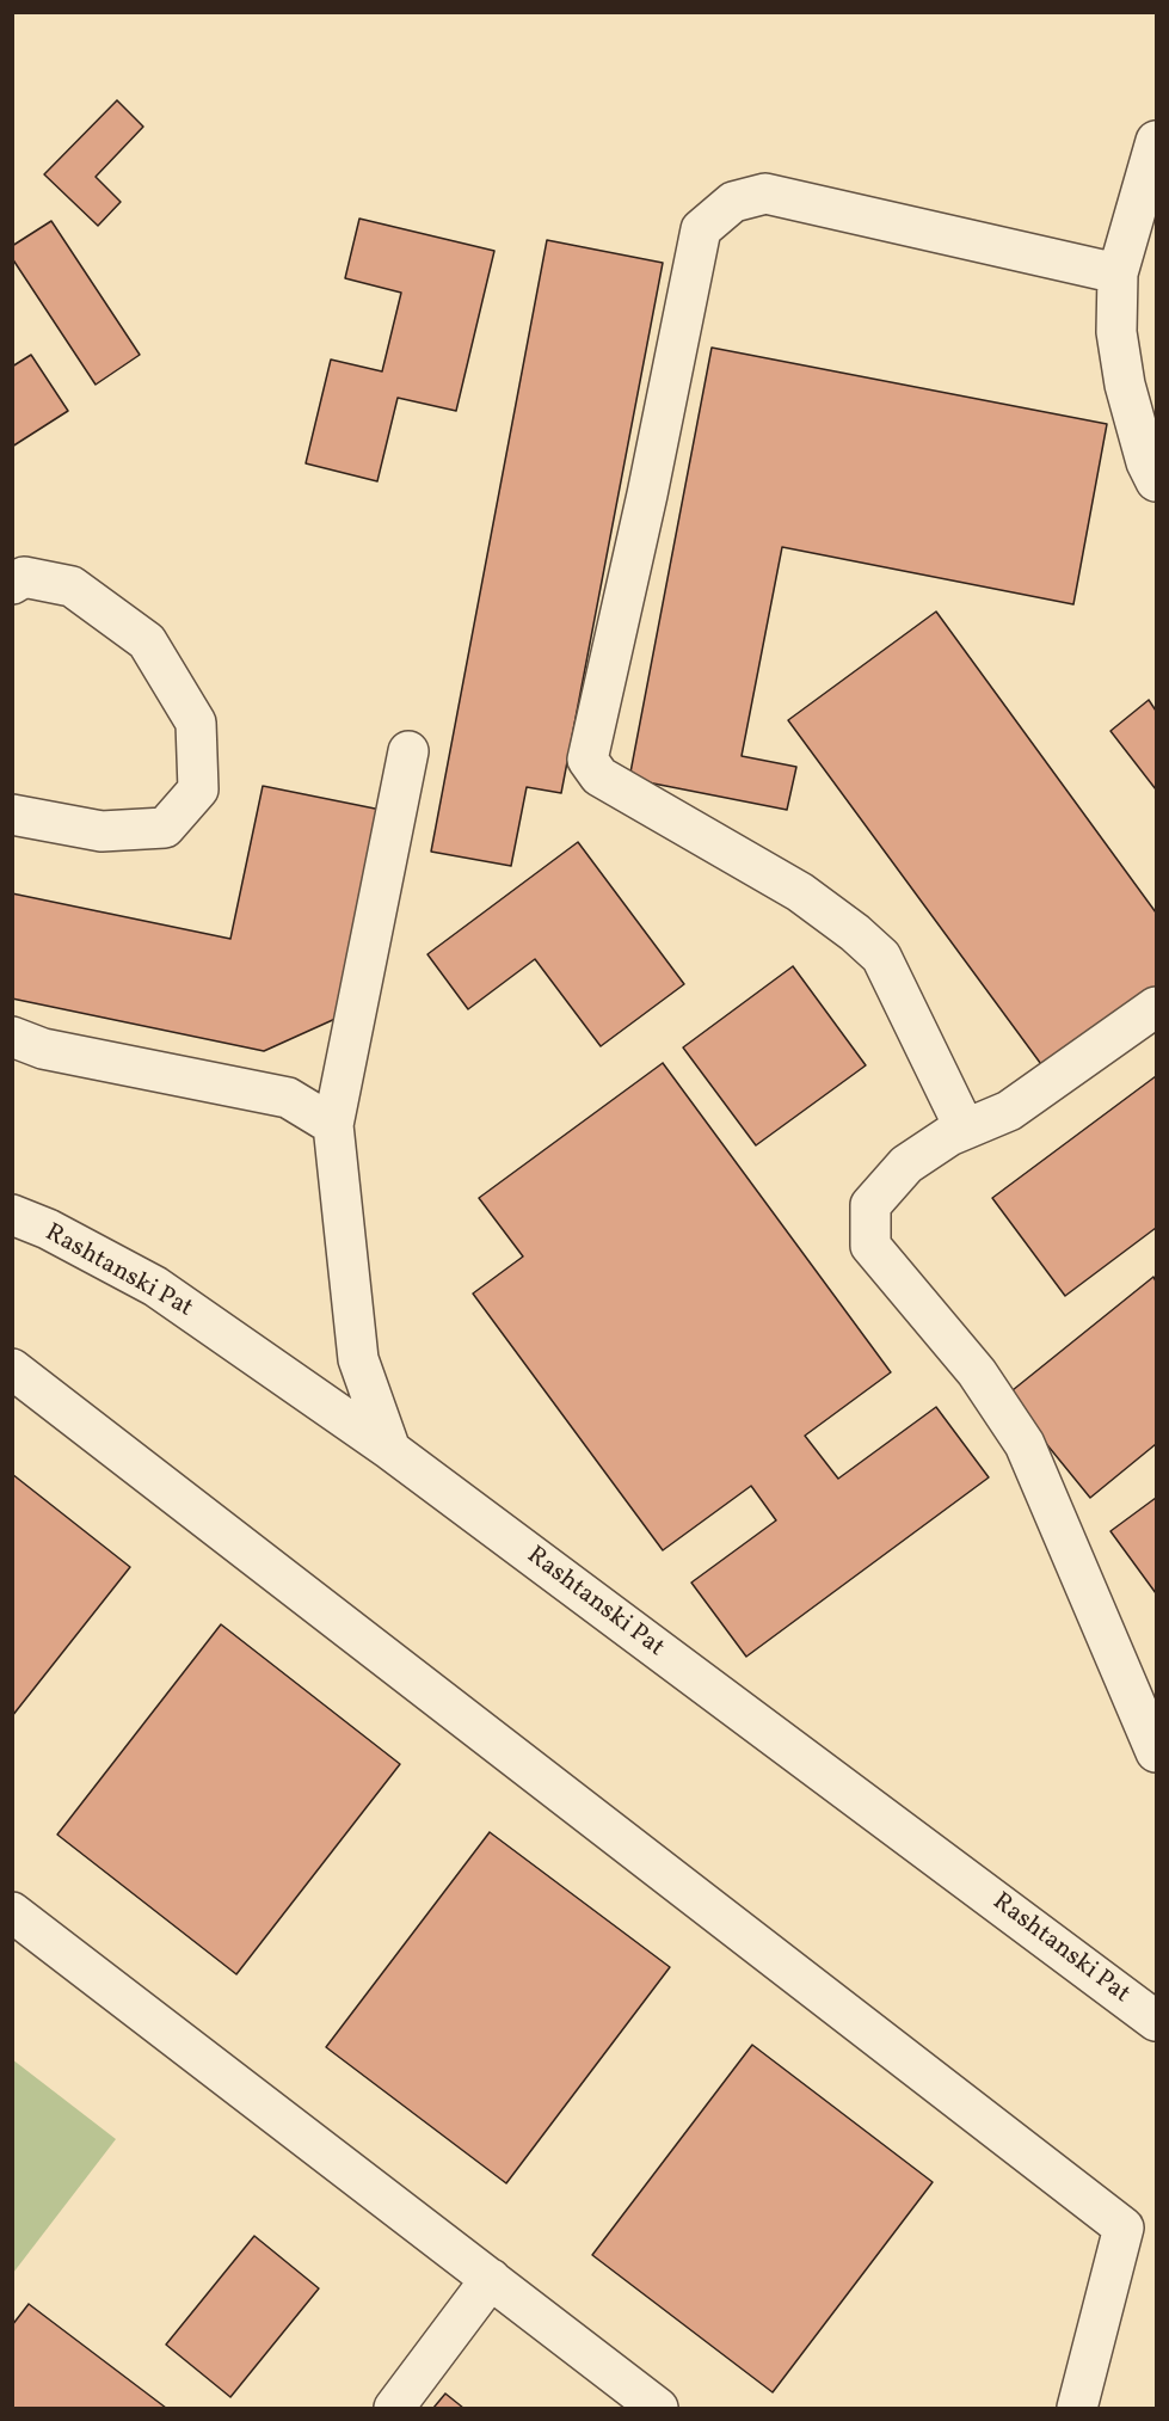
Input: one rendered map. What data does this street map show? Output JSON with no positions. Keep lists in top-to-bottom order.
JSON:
{
  "streets": {
    "street": ["Rashtanski Pat"]
  }
}
